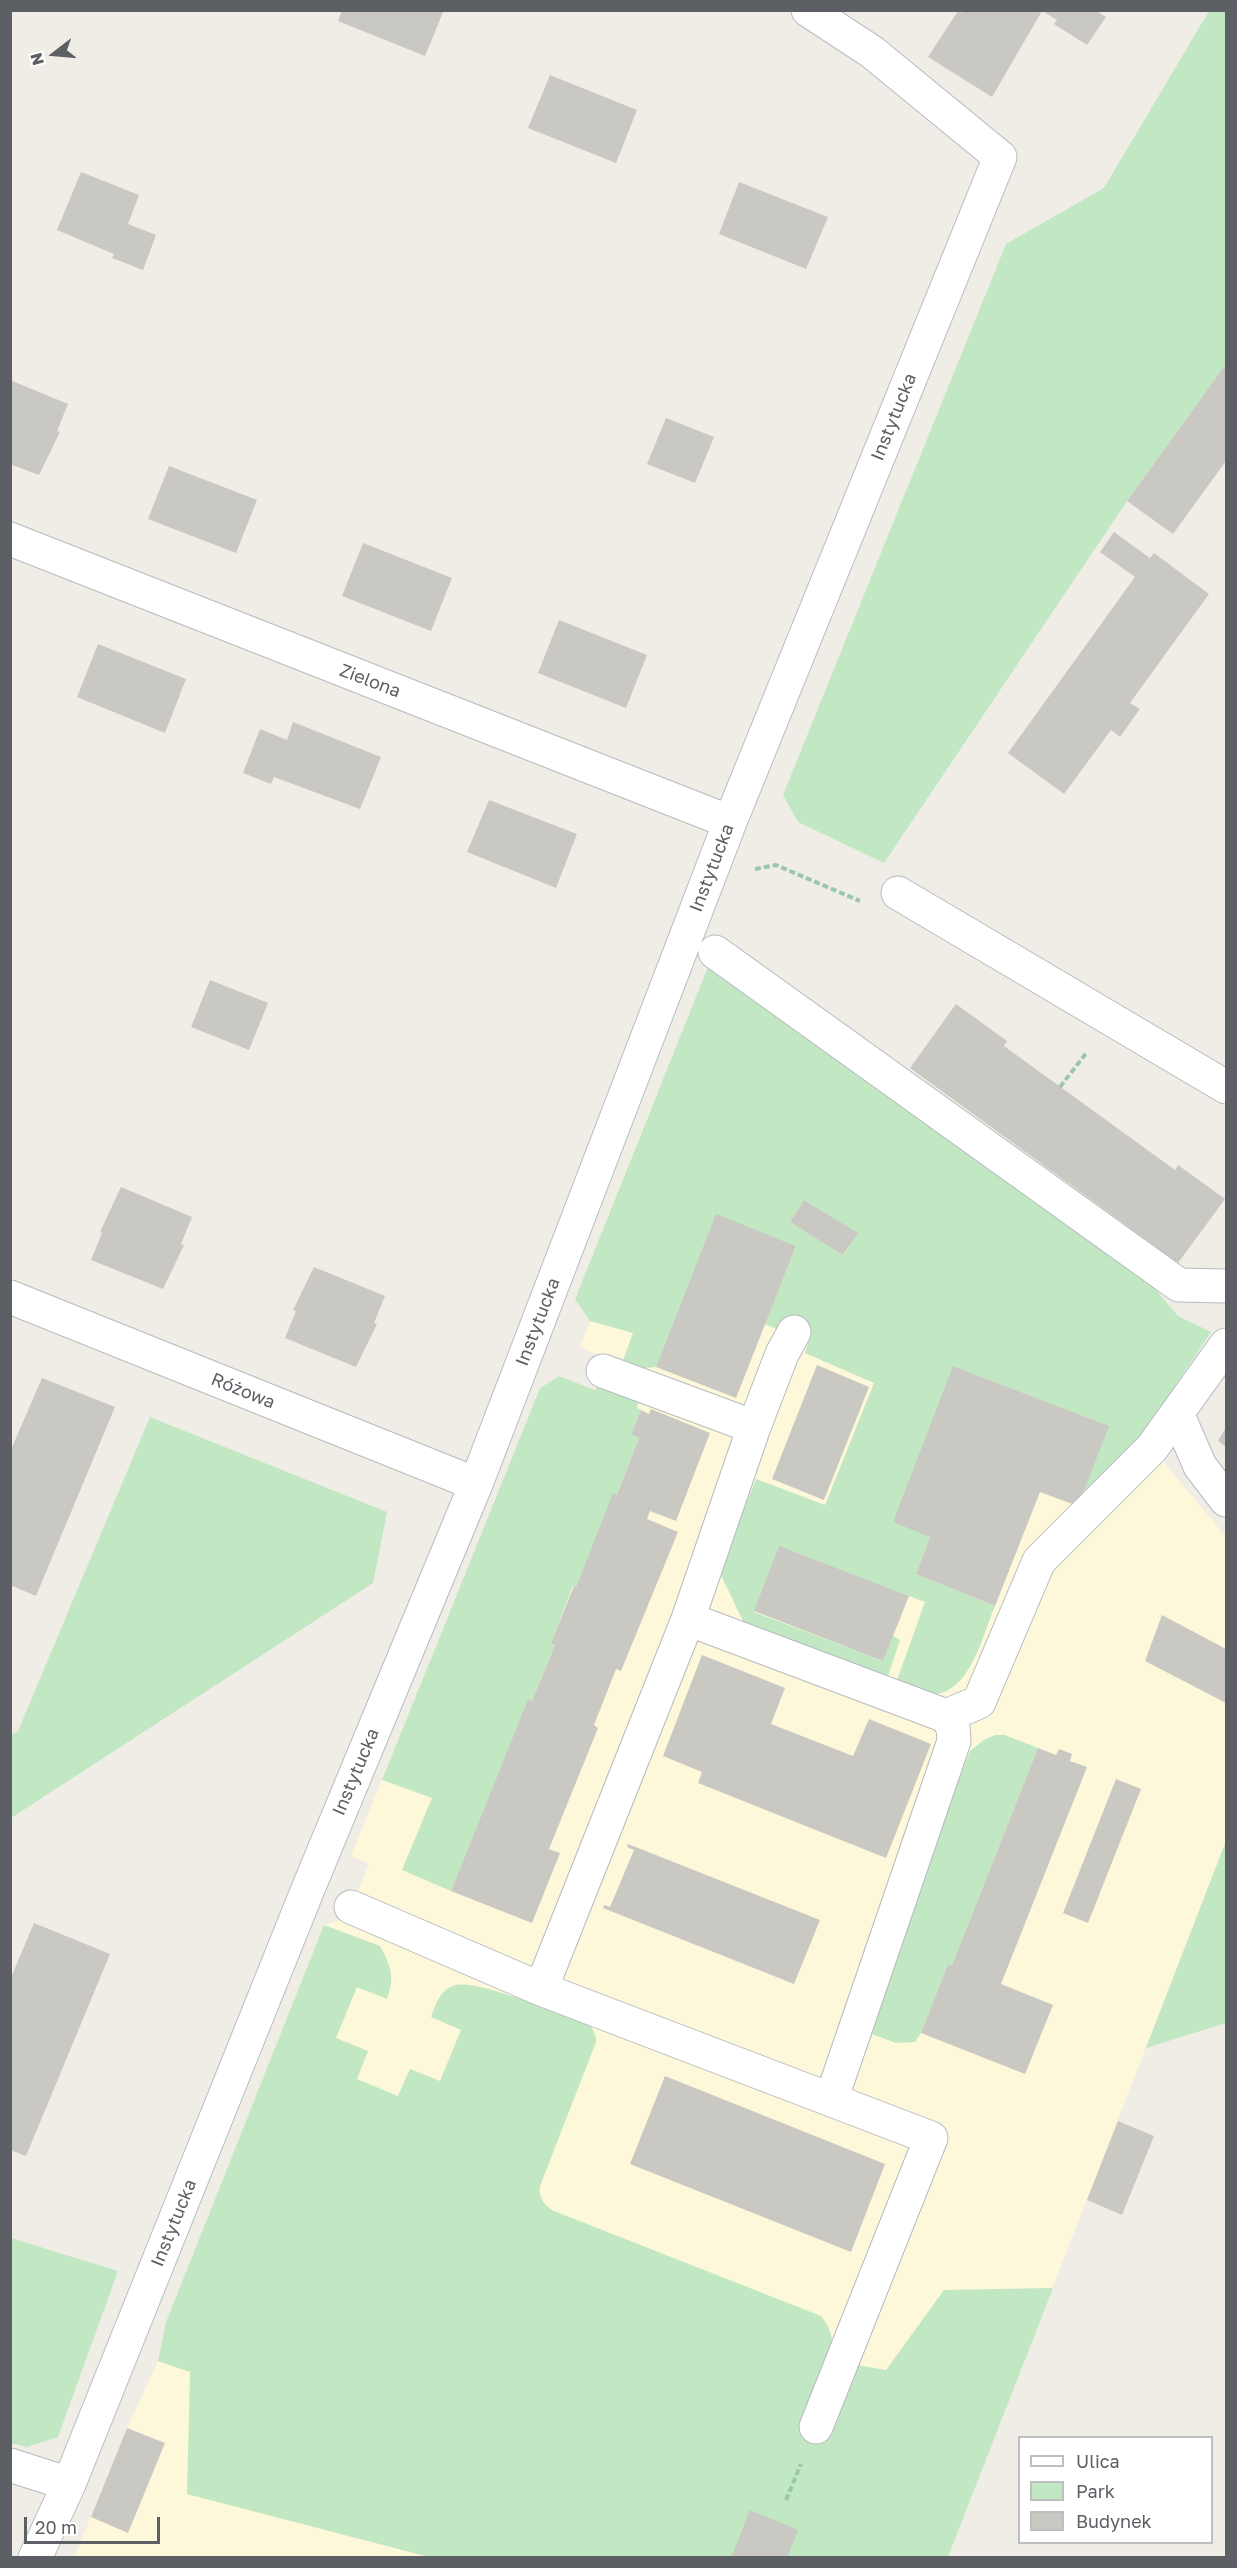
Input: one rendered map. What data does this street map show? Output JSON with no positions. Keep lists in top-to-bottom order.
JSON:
{
  "streets": {
    "street": ["Instytucka", "Zielona", "Różowa"]
  },
  "crossings": [
    ["Instytucka", "Zielona"],
    ["Instytucka", "Różowa"]
  ],
  "legend": ["Ulica", "Park", "Budynek"],
  "scale_bar": "20 m",
  "north": "left"
}
